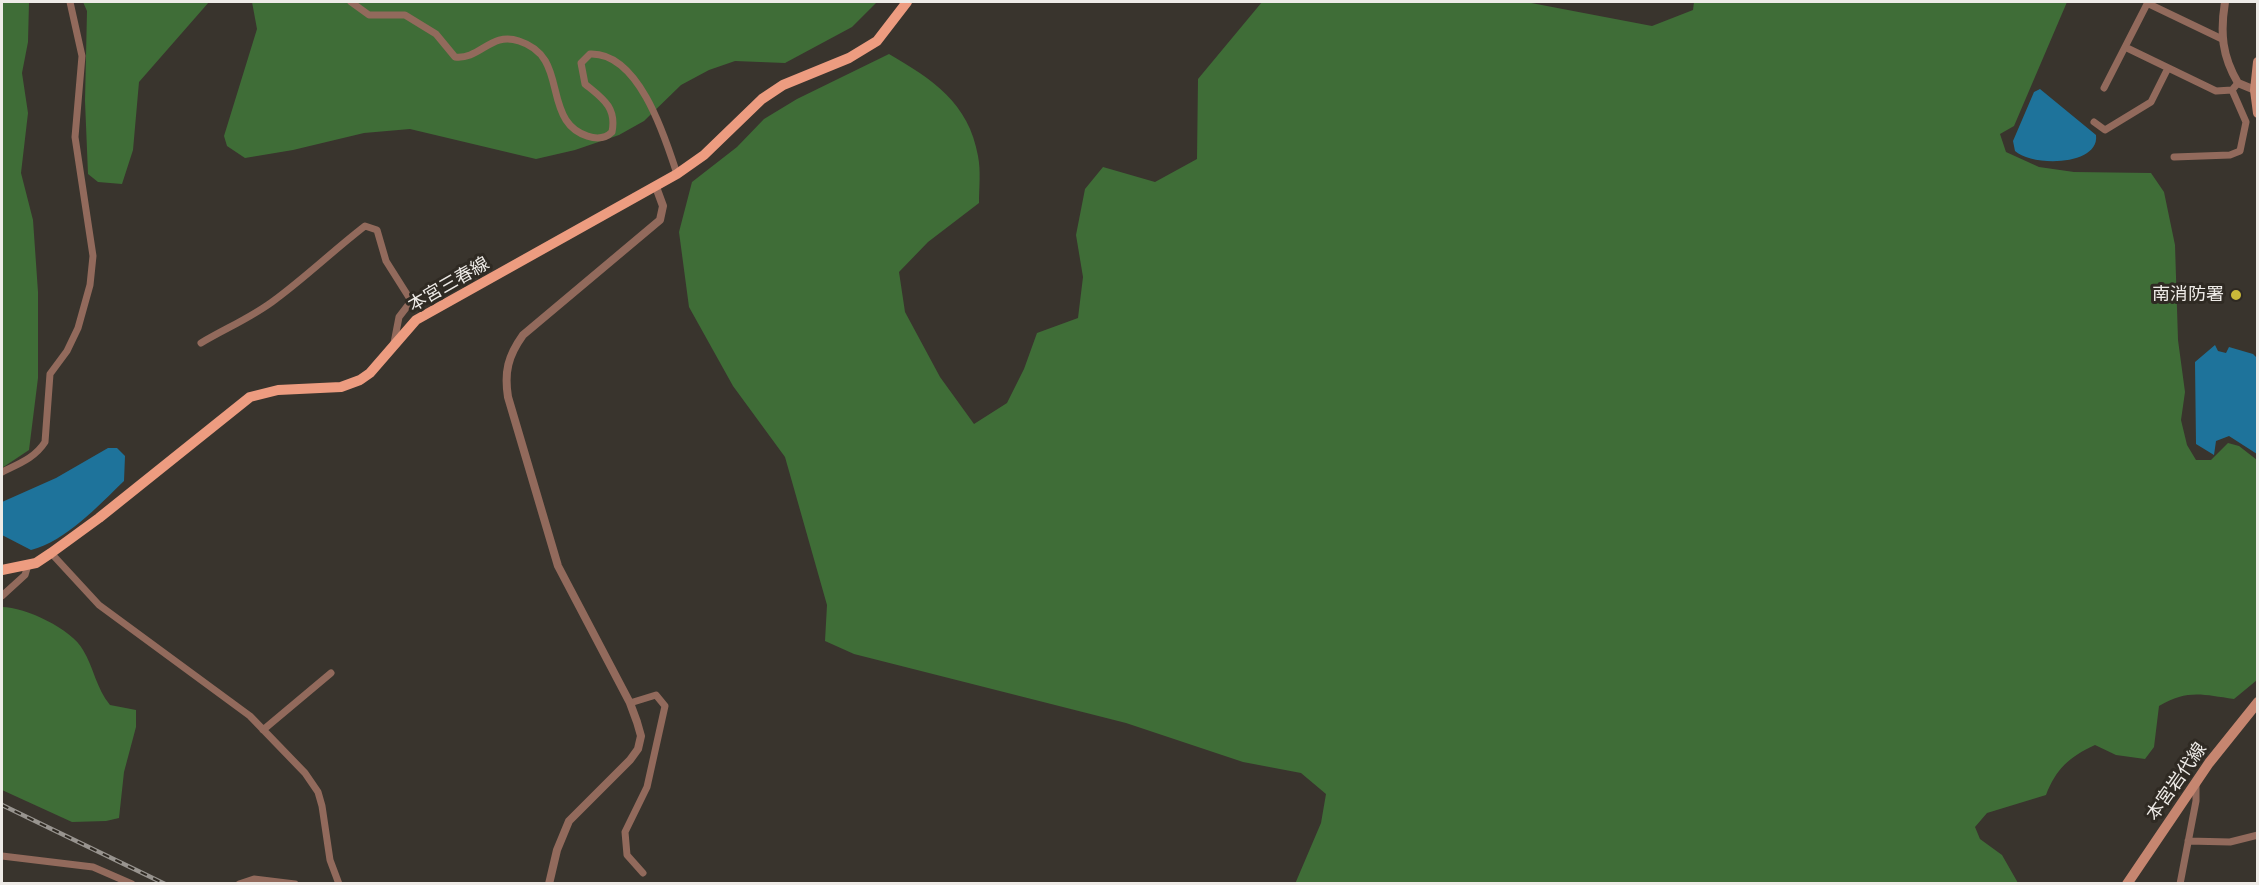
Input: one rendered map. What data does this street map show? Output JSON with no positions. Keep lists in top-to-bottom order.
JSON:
{
  "streets": {
    "main road": ["本宮三春線", "本宮岩代線"]
  },
  "places": ["南消防署"]
}
